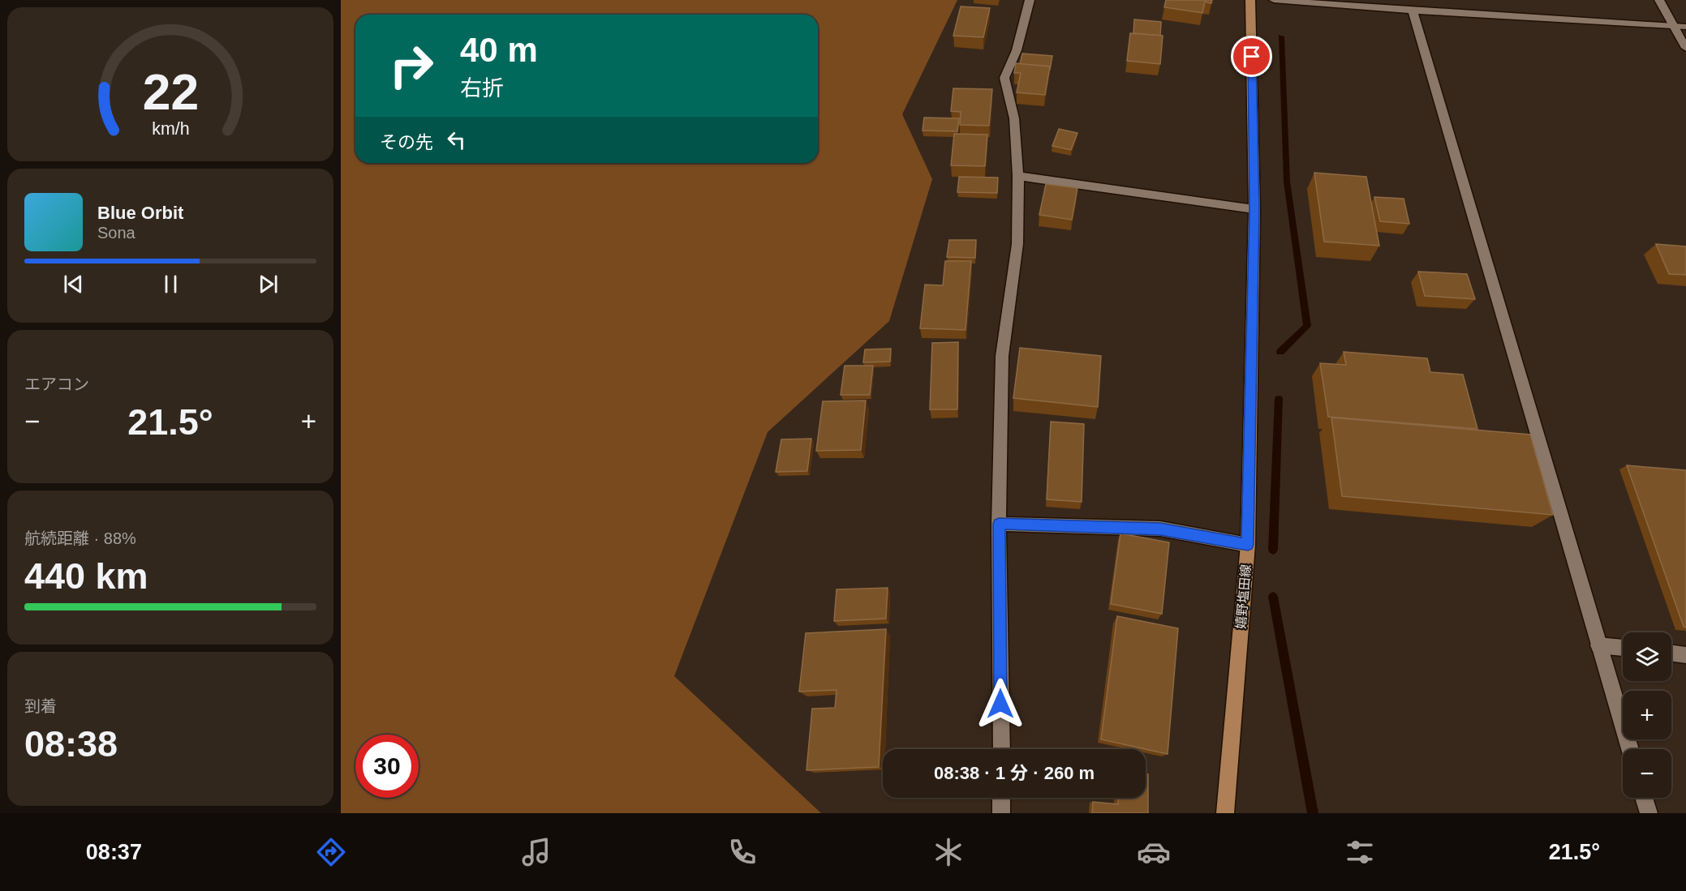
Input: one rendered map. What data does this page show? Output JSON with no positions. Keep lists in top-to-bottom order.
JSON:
{
  "streets": {
    "main road": ["嬉野塩田線"]
  },
  "page": {
    "turn": ["40 m", "右折"],
    "then": "その先",
    "song": ["Blue Orbit", "Sona"],
    "tile": [
      "エアコン",
      ["航続距離 · 88%", "440 km"],
      ["到着", "08:38"]
    ],
    "heat": ["−", "21.5°", "+"],
    "map_buttons": ["+", "−"],
    "limit": "30",
    "trip": "08:38 · 1 分 · 260 m",
    "tabs": ["08:37", "21.5°"],
    "gauge": ["22", "km/h"]
  }
}
